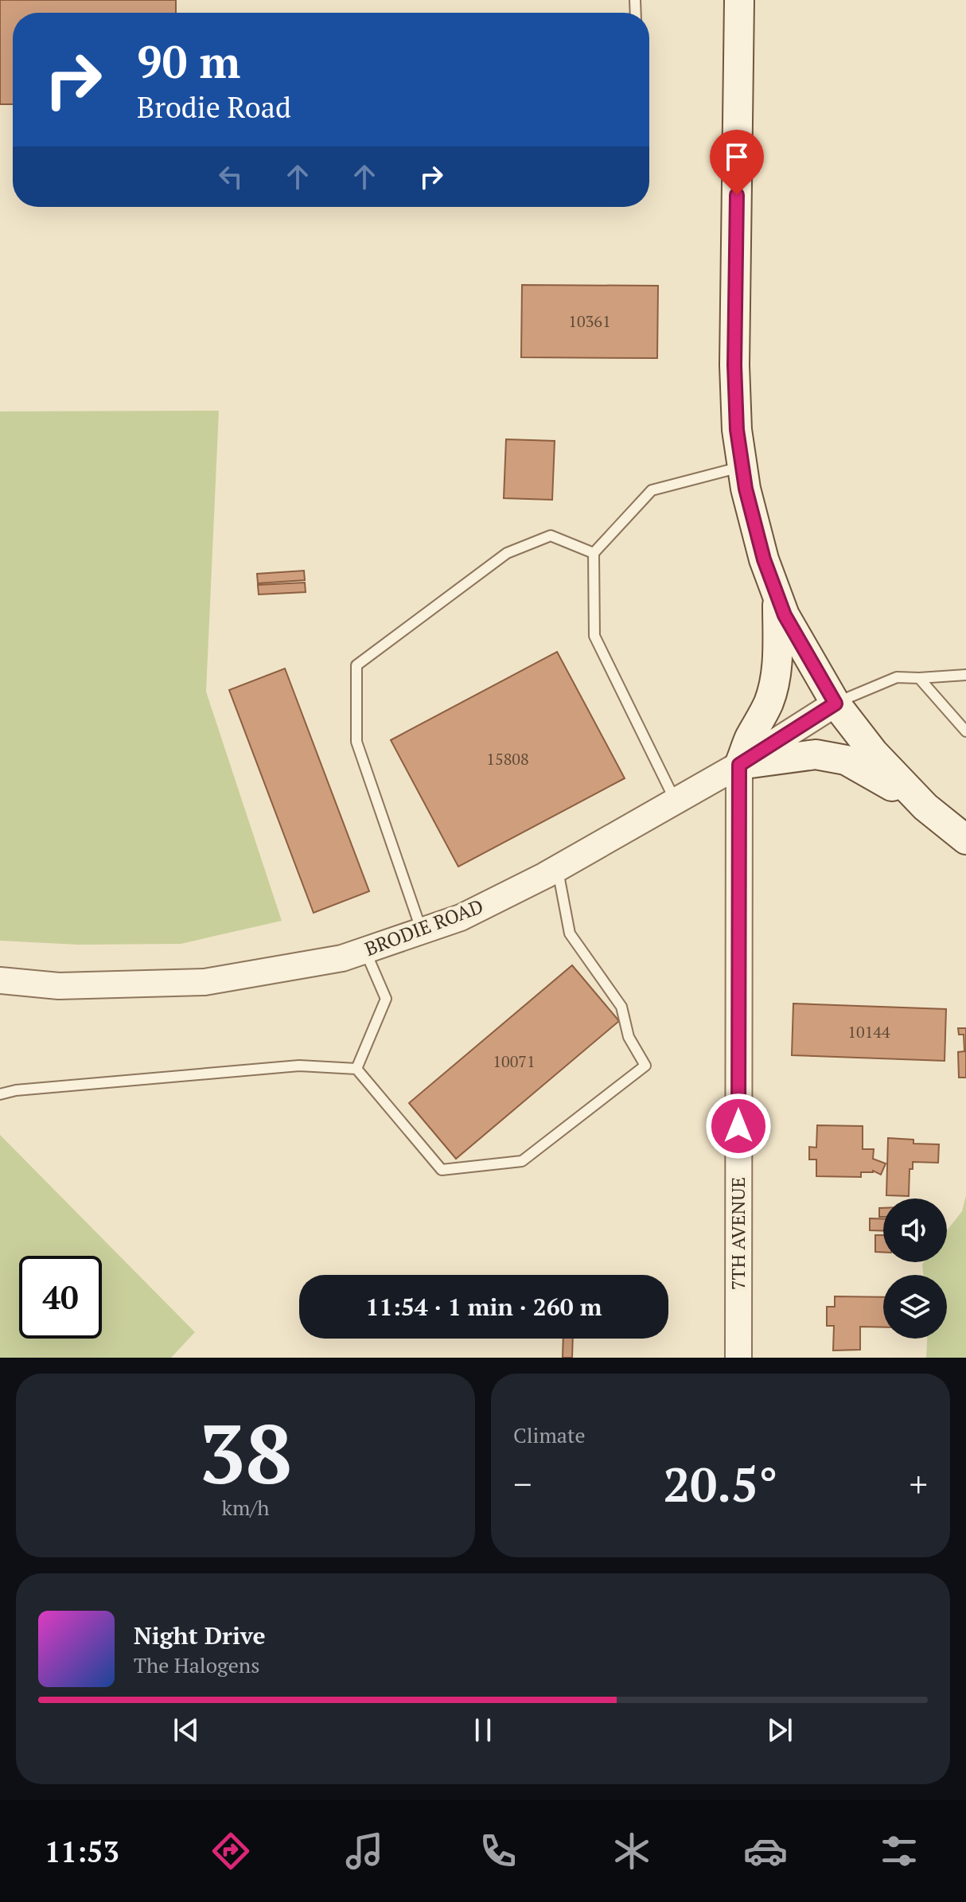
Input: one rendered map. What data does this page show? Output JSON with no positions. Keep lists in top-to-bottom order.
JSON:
{
  "streets": {
    "street": ["BRODIE ROAD", "7TH AVENUE"]
  },
  "crossings": [
    ["BRODIE ROAD", "7TH AVENUE"]
  ],
  "house_numbers": [
    "10361",
    "15808",
    "10144",
    "10071"
  ],
  "page": {
    "turn": ["90 m", "Brodie Road"],
    "limit": "40",
    "trip": "11:54 · 1 min · 260 m",
    "tile": [
      ["38", "km/h"],
      "Climate"
    ],
    "heat": ["−", "20.5°", "+"],
    "song": ["Night Drive", "The Halogens"],
    "tabs": "11:53"
  }
}
